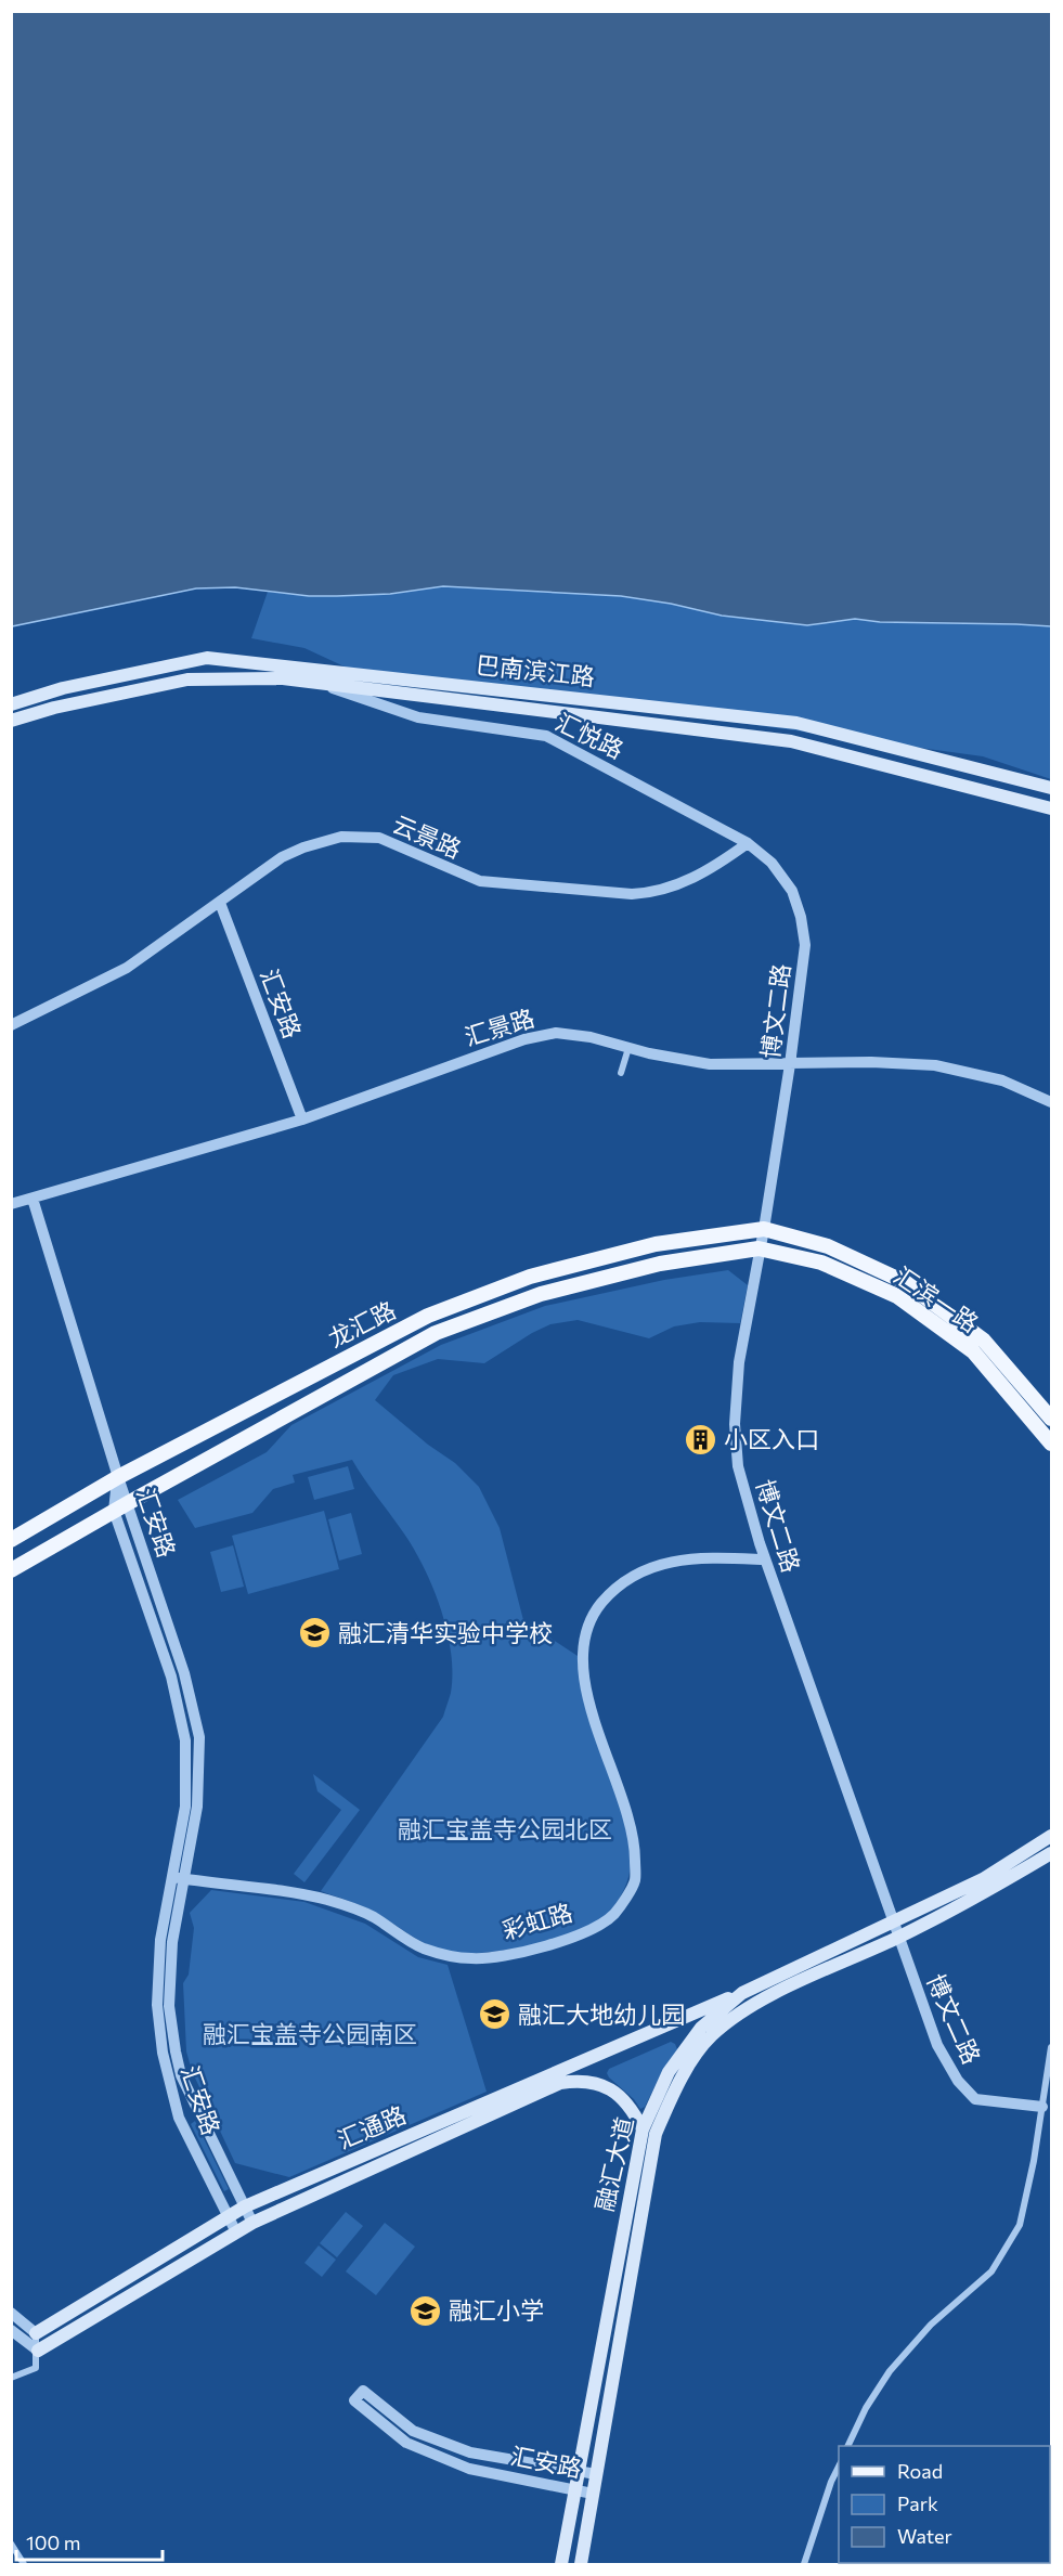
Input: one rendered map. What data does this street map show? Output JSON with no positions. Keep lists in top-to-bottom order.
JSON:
{
  "streets": {
    "main road": [
      "巴南滨江路",
      "汇滨一路",
      "龙汇路",
      "汇通路",
      "融汇大道"
    ],
    "street": [
      "汇悦路",
      "云景路",
      "汇安路",
      "博文二路",
      "汇景路",
      "彩虹路"
    ]
  },
  "crossings": [
    ["巴南滨江路", "汇悦路"],
    ["汇悦路", "云景路"],
    ["汇悦路", "博文二路"],
    ["云景路", "汇安路"],
    ["云景路", "博文二路"],
    ["汇安路", "汇景路"],
    ["汇安路", "龙汇路"],
    ["汇安路", "彩虹路"],
    ["汇安路", "汇通路"],
    ["汇安路", "融汇大道"],
    ["博文二路", "汇景路"],
    ["博文二路", "汇滨一路"],
    ["博文二路", "龙汇路"],
    ["博文二路", "彩虹路"],
    ["博文二路", "融汇大道"],
    ["汇滨一路", "龙汇路"],
    ["汇通路", "融汇大道"]
  ],
  "parks": ["融汇宝盖寺公园北区", "融汇宝盖寺公园南区"],
  "places": {
    "building": ["小区入口"],
    "school or university": ["融汇清华实验中学校", "融汇大地幼儿园", "融汇小学"]
  },
  "legend": ["Road", "Park", "Water"],
  "scale_bar": "100 m"
}
